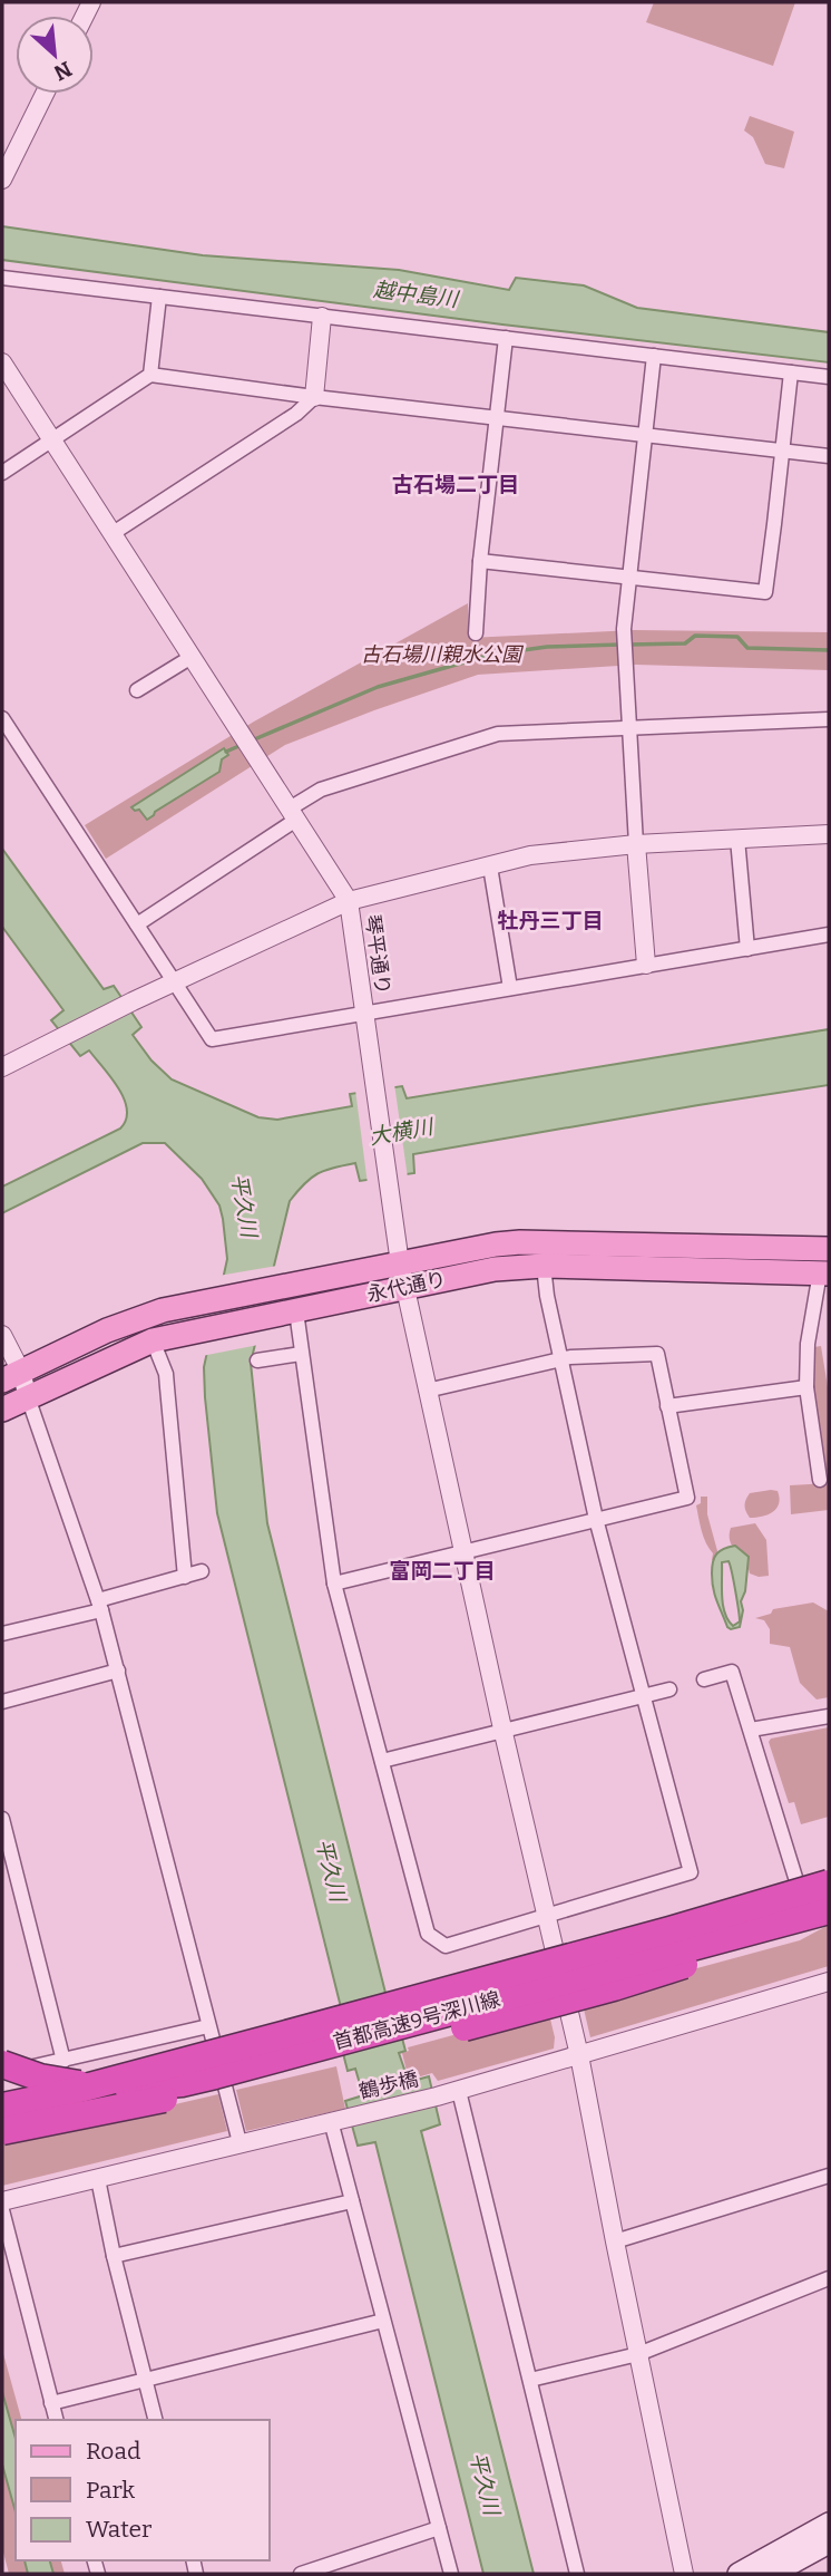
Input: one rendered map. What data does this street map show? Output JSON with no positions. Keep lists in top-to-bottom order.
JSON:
{
  "streets": {
    "highway": ["首都高速9号深川線"],
    "main road": ["永代通り"],
    "street": ["琴平通り", "鶴歩橋"]
  },
  "crossings": [
    ["琴平通り", "永代通り"],
    ["琴平通り", "鶴歩橋"]
  ],
  "districts": ["古石場二丁目", "牡丹三丁目", "富岡二丁目"],
  "water": ["越中島川", "大横川", "平久川"],
  "parks": ["古石場川親水公園"],
  "legend": ["Road", "Park", "Water"],
  "north": "bottom right"
}
